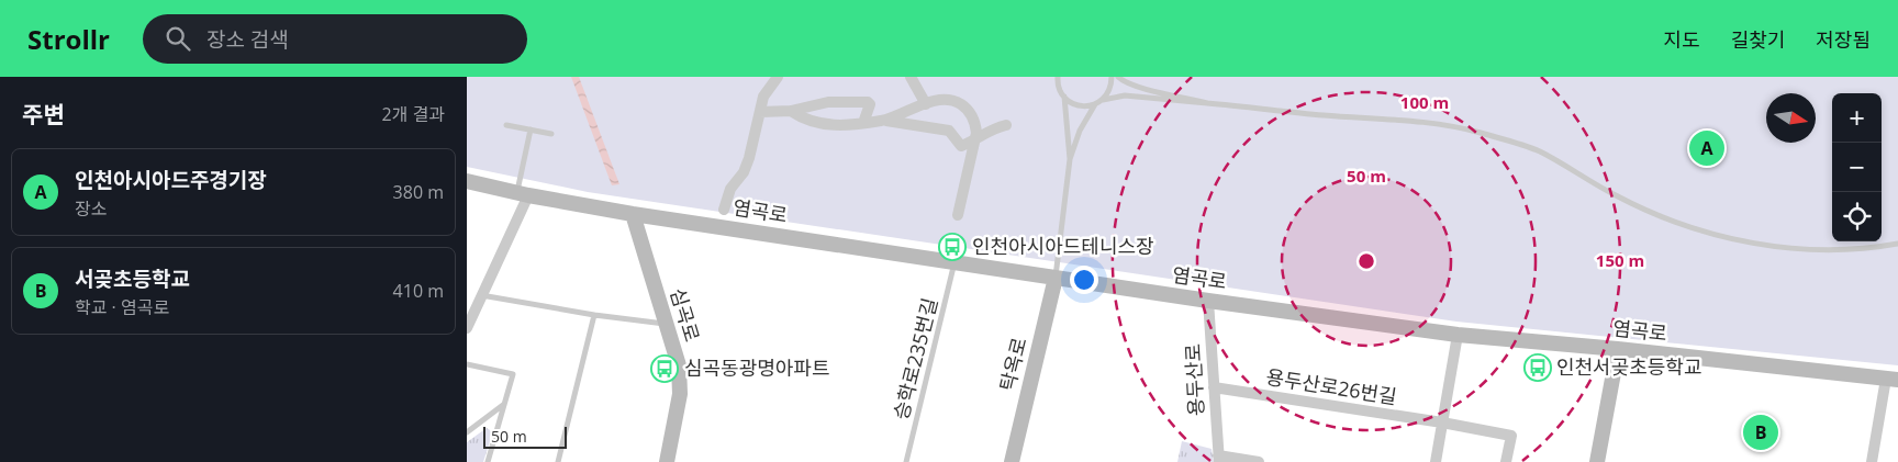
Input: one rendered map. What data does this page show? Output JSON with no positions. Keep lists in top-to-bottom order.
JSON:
{
  "streets": {
    "main road": ["염곡로", "심곡로", "탁옥로"],
    "street": ["용두산로", "용두산로26번길"],
    "lane": ["승학로235번길"]
  },
  "crossings": [
    ["염곡로", "심곡로"],
    ["염곡로", "승학로235번길"],
    ["염곡로", "탁옥로"],
    ["염곡로", "용두산로"],
    ["용두산로", "용두산로26번길"]
  ],
  "places": {
    "bus stop": ["인천아시아드테니스장", "인천서곶초등학교", "심곡동광명아파트"]
  },
  "scale_bar": "50 m",
  "north": "right",
  "page": {
    "header": "Strollr",
    "search": "장소 검색",
    "nav": ["지도", "길찾기", "저장됨"],
    "heading": ["주변", "2개 결과"],
    "map_buttons": ["+", "−"],
    "pins": ["A", "B"],
    "list": [
      {
        "mark": "A",
        "name": "인천아시아드주경기장",
        "note": "장소",
        "value": "380 m"
      },
      {
        "mark": "B",
        "name": "서곶초등학교",
        "note": "학교 · 염곡로",
        "value": "410 m"
      }
    ],
    "scale": "50 m"
  },
  "rings": ["100 m", "50 m", "150 m"]
}
